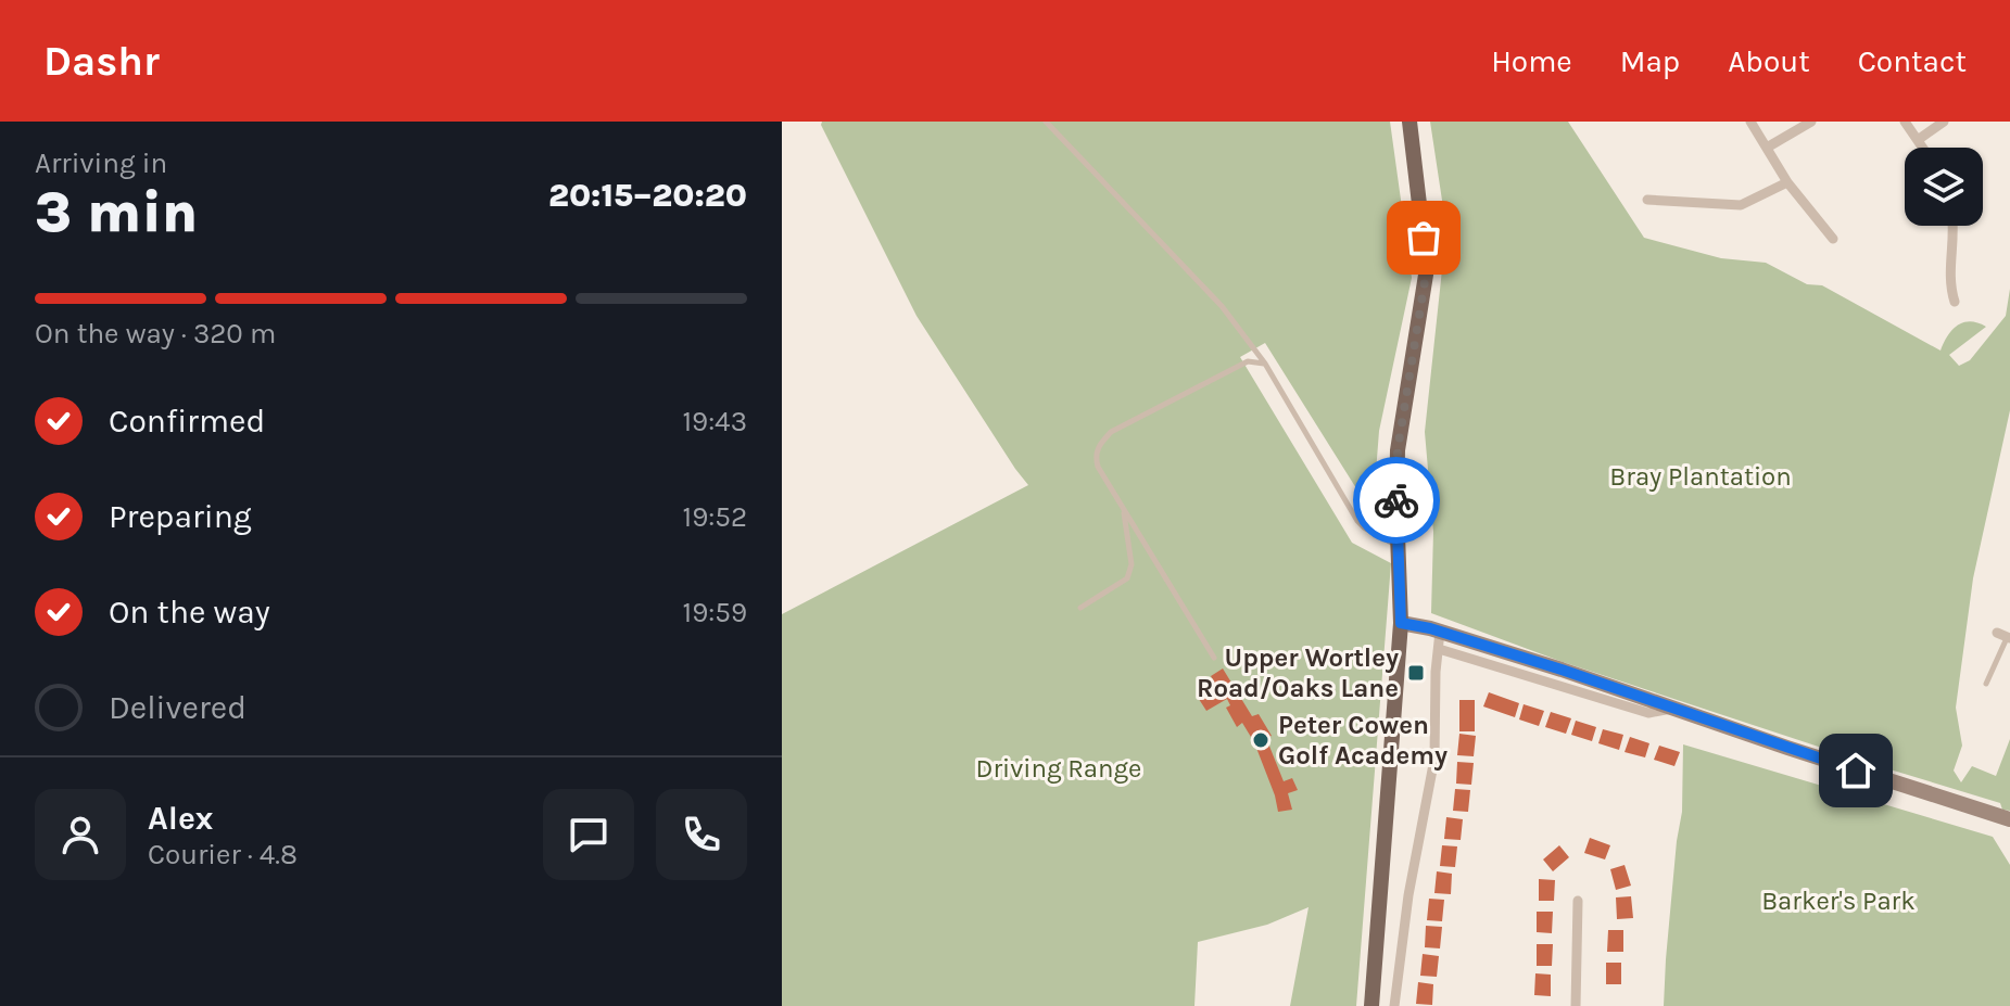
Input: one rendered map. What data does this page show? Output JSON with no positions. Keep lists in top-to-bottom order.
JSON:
{
  "parks": ["Bray Plantation", "Driving Range", "Barker's Park"],
  "places": {
    "transit": ["Upper Wortley Road/Oaks Lane"],
    "other": ["Peter Cowen Golf Academy"]
  },
  "page": {
    "header": "Dashr",
    "nav": [
      "Home",
      "Map",
      "About",
      "Contact"
    ],
    "heading": ["3 min", "Arriving in", "20:15–20:20"],
    "panel": ["Alex", "Courier · 4.8"],
    "bar": "On the way · 320 m",
    "list": [
      ["Confirmed", "19:43"],
      ["Preparing", "19:52"],
      ["On the way", "19:59"],
      "Delivered"
    ]
  }
}
